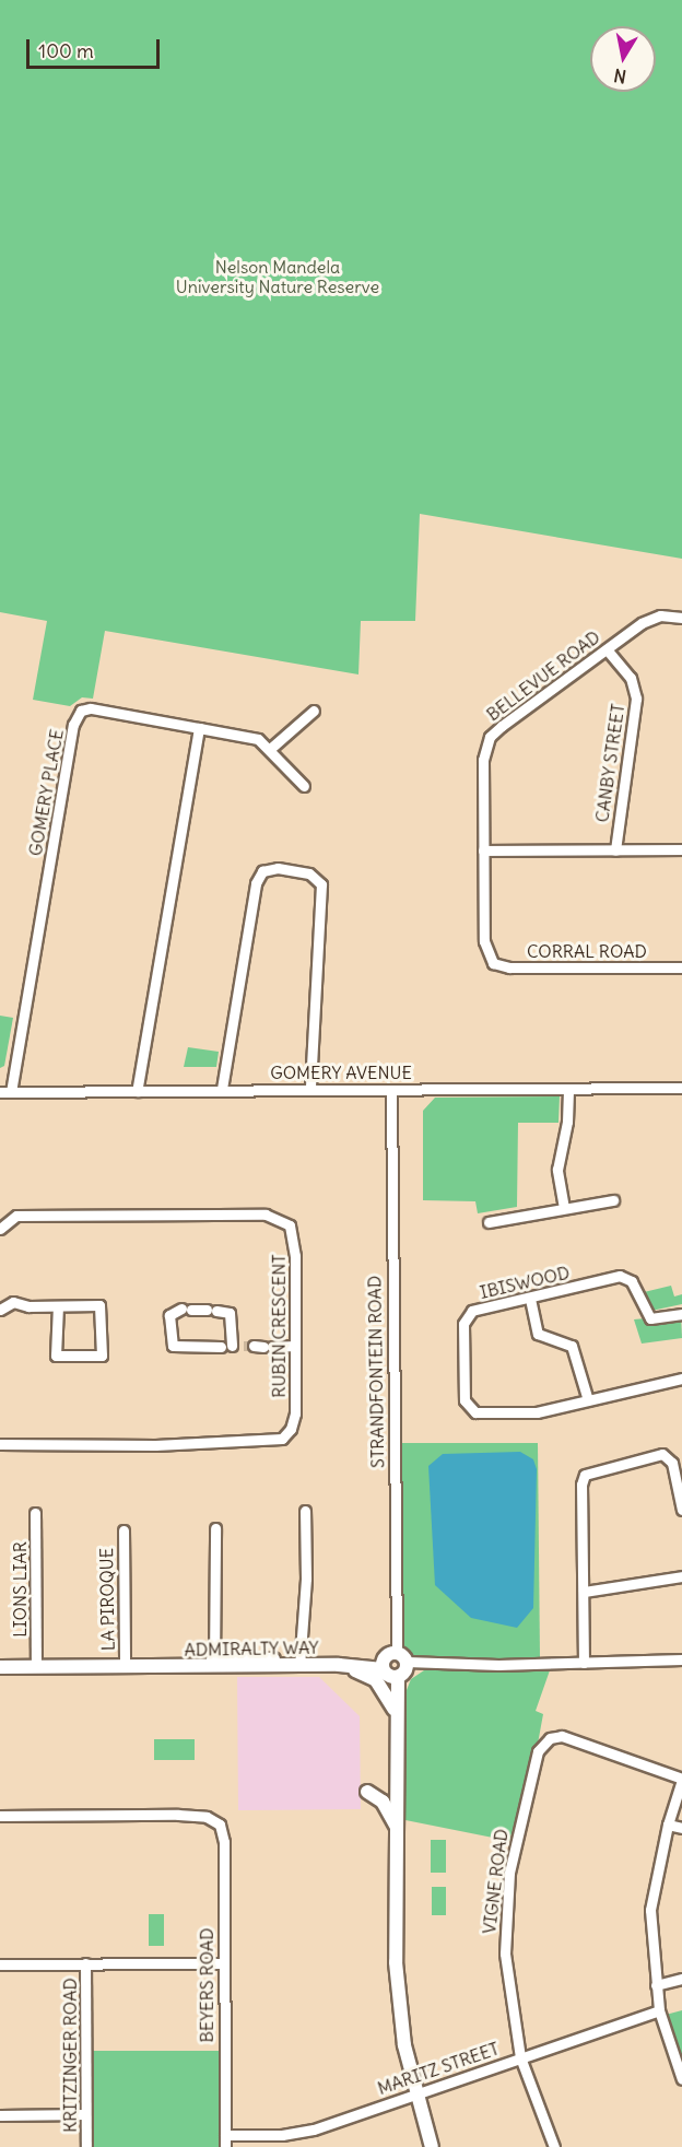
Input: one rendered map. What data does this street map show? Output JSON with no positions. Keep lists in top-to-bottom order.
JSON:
{
  "streets": {
    "main road": ["STRANDFONTEIN ROAD", "ADMIRALTY WAY"],
    "street": [
      "BELLEVUE ROAD",
      "CANBY STREET",
      "GOMERY PLACE",
      "CORRAL ROAD",
      "GOMERY AVENUE",
      "IBISWOOD",
      "RUBIN CRESCENT",
      "LIONS LIAR",
      "LA PIROQUE",
      "VIGNE ROAD",
      "BEYERS ROAD",
      "KRITZINGER ROAD",
      "MARITZ STREET"
    ]
  },
  "crossings": [
    ["BELLEVUE ROAD", "CANBY STREET"],
    ["BELLEVUE ROAD", "CORRAL ROAD"],
    ["GOMERY PLACE", "GOMERY AVENUE"],
    ["GOMERY AVENUE", "STRANDFONTEIN ROAD"],
    ["STRANDFONTEIN ROAD", "ADMIRALTY WAY"],
    ["STRANDFONTEIN ROAD", "MARITZ STREET"],
    ["LIONS LIAR", "ADMIRALTY WAY"],
    ["LA PIROQUE", "ADMIRALTY WAY"],
    ["VIGNE ROAD", "MARITZ STREET"],
    ["BEYERS ROAD", "MARITZ STREET"]
  ],
  "parks": ["Nelson Mandela University Nature Reserve"],
  "scale_bar": "100 m",
  "north": "bottom"
}
